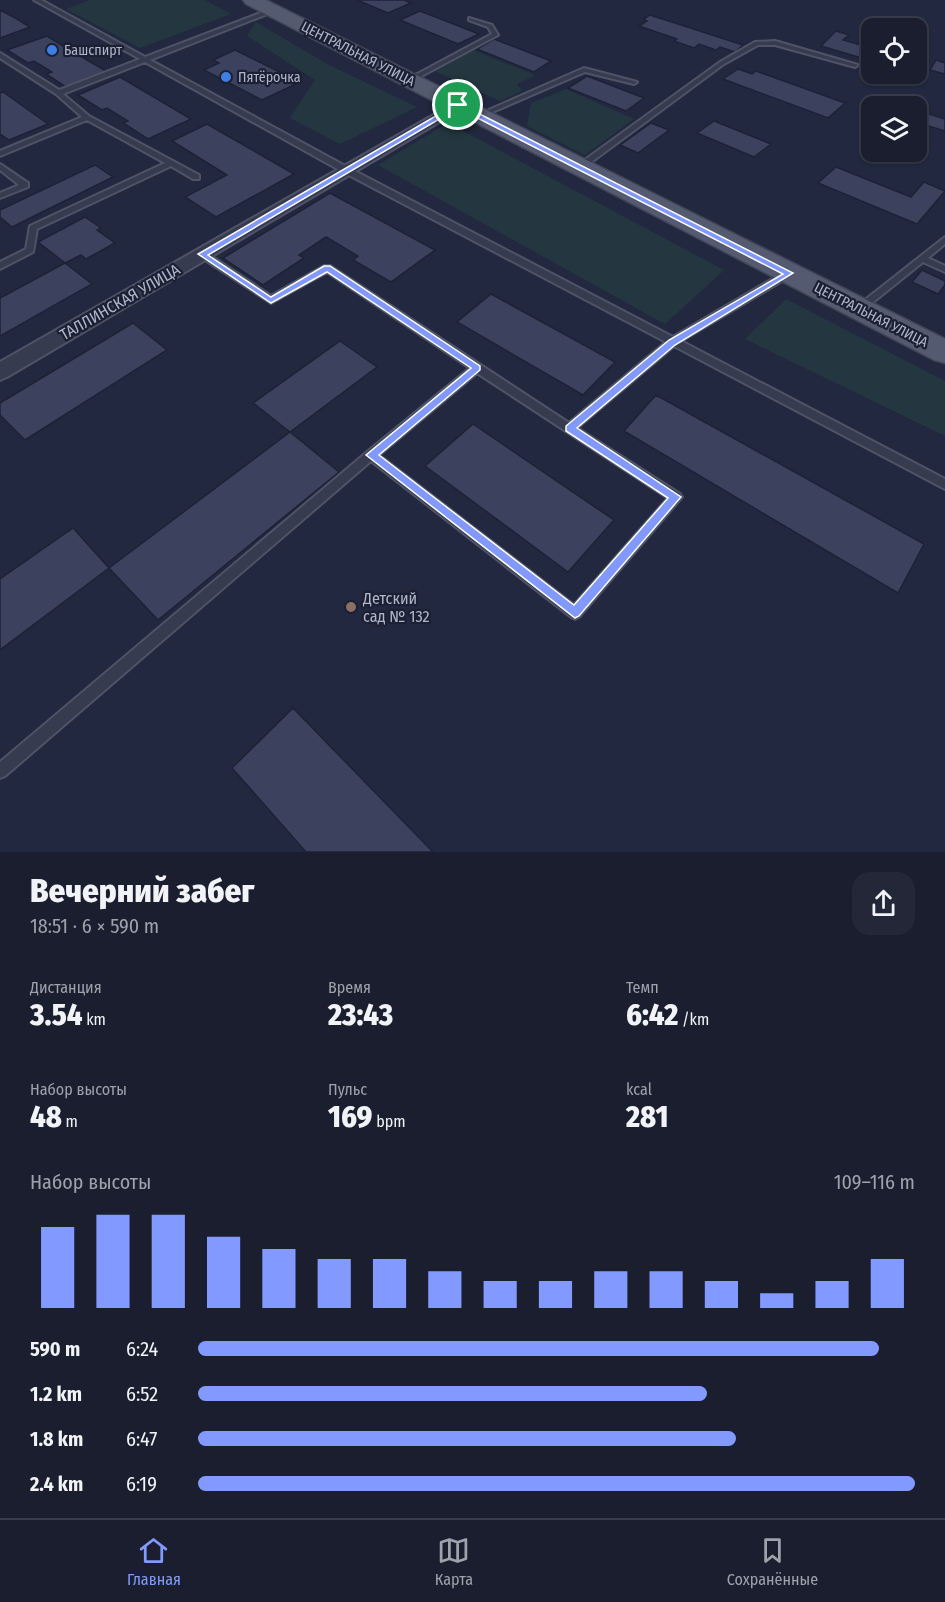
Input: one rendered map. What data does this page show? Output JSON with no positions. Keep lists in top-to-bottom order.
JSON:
{
  "streets": {
    "main road": ["ЦЕНТРАЛЬНАЯ УЛИЦА"],
    "street": ["ТАЛЛИНСКАЯ УЛИЦА"]
  },
  "crossings": [
    ["ЦЕНТРАЛЬНАЯ УЛИЦА", "ТАЛЛИНСКАЯ УЛИЦА"]
  ],
  "places": ["Башспирт", "Пятёрочка", "Детский сад № 132"],
  "page": {
    "heading": ["Вечерний забег", "18:51 · 6 × 590 m"],
    "stats": [
      ["Дистанция", "3.54 km"],
      ["Время", "23:43"],
      ["Темп", "6:42 /km"],
      ["Набор высоты", "48 m"],
      ["Пульс", "169 bpm"],
      ["kcal", "281"]
    ],
    "chart": ["Набор высоты", "109–116 m"],
    "list": [
      {
        "name": "590 m",
        "note": "6:24"
      },
      {
        "name": "1.2 km",
        "note": "6:52"
      },
      {
        "name": "1.8 km",
        "note": "6:47"
      },
      {
        "name": "2.4 km",
        "note": "6:19"
      }
    ],
    "tabs": ["Главная", "Карта", "Сохранённые"]
  }
}
